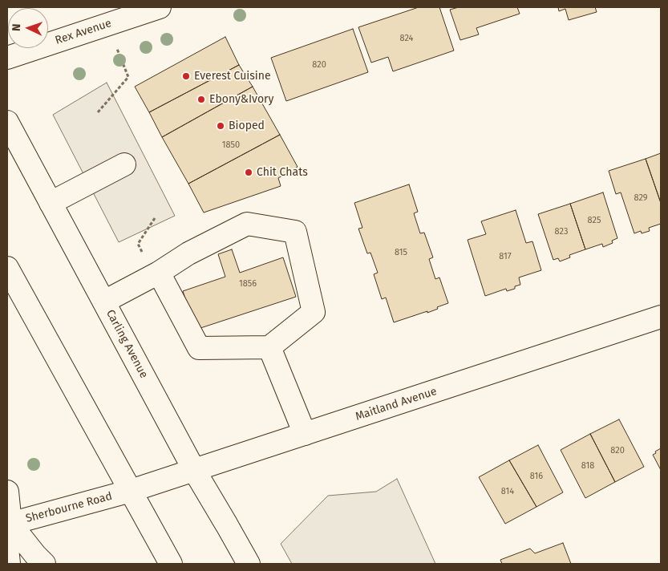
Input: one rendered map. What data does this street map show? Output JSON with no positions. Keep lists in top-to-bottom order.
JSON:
{
  "streets": {
    "main road": [
      "Rex Avenue",
      "Carling Avenue",
      "Maitland Avenue",
      "Sherbourne Road"
    ]
  },
  "crossings": [
    ["Carling Avenue", "Maitland Avenue"],
    ["Maitland Avenue", "Sherbourne Road"]
  ],
  "places": [
    "Everest Cuisine",
    "Ebony&Ivory",
    "Bioped",
    "Chit Chats"
  ],
  "house_numbers": [
    "824",
    "820",
    "1850",
    "829",
    "825",
    "823",
    "815",
    "817",
    "1856",
    "820",
    "818",
    "816",
    "814"
  ],
  "north": "left"
}
